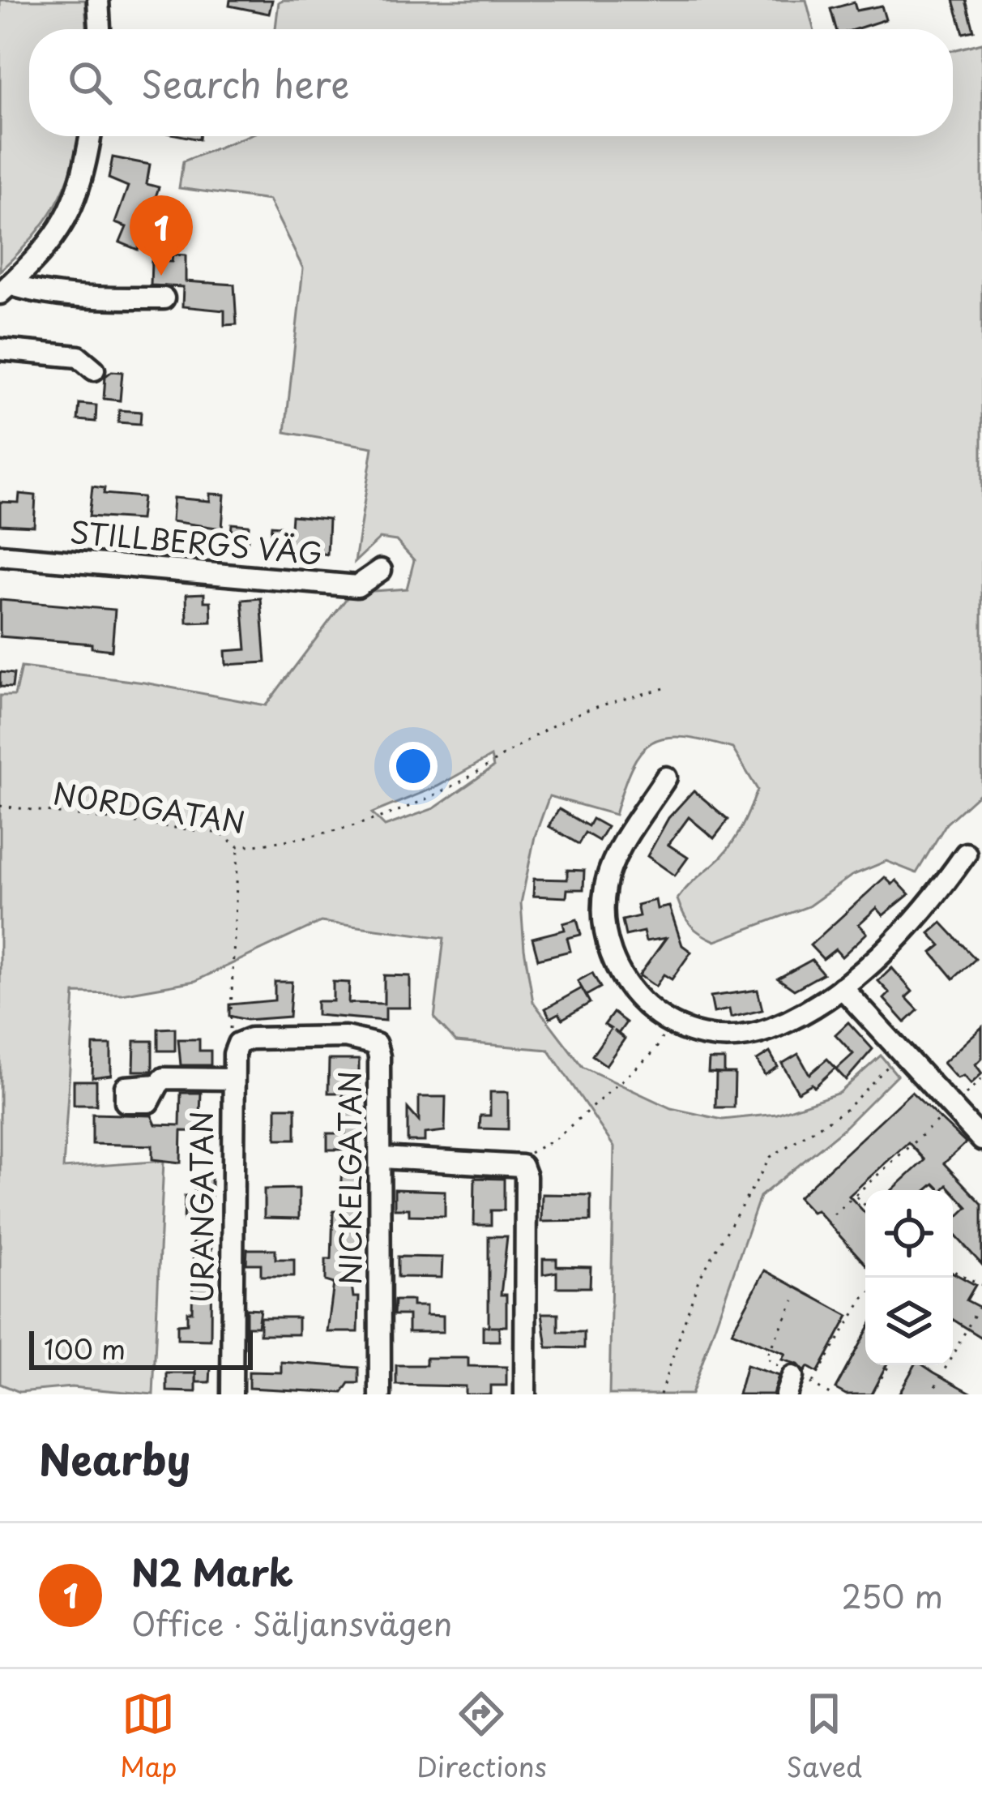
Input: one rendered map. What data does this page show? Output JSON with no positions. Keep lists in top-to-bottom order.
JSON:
{
  "streets": {
    "street": ["STILLBERGS VÄG", "NICKELGATAN", "URANGATAN"],
    "path": ["NORDGATAN"]
  },
  "crossings": [
    ["NICKELGATAN", "URANGATAN"]
  ],
  "scale_bar": "100 m",
  "page": {
    "search": "Search here",
    "pins": "1",
    "scale": "100 m",
    "heading": "Nearby",
    "list": [
      {
        "mark": "1",
        "name": "N2 Mark",
        "note": "Office · Säljansvägen",
        "value": "250 m"
      }
    ],
    "nav": ["Map", "Directions", "Saved"]
  }
}
